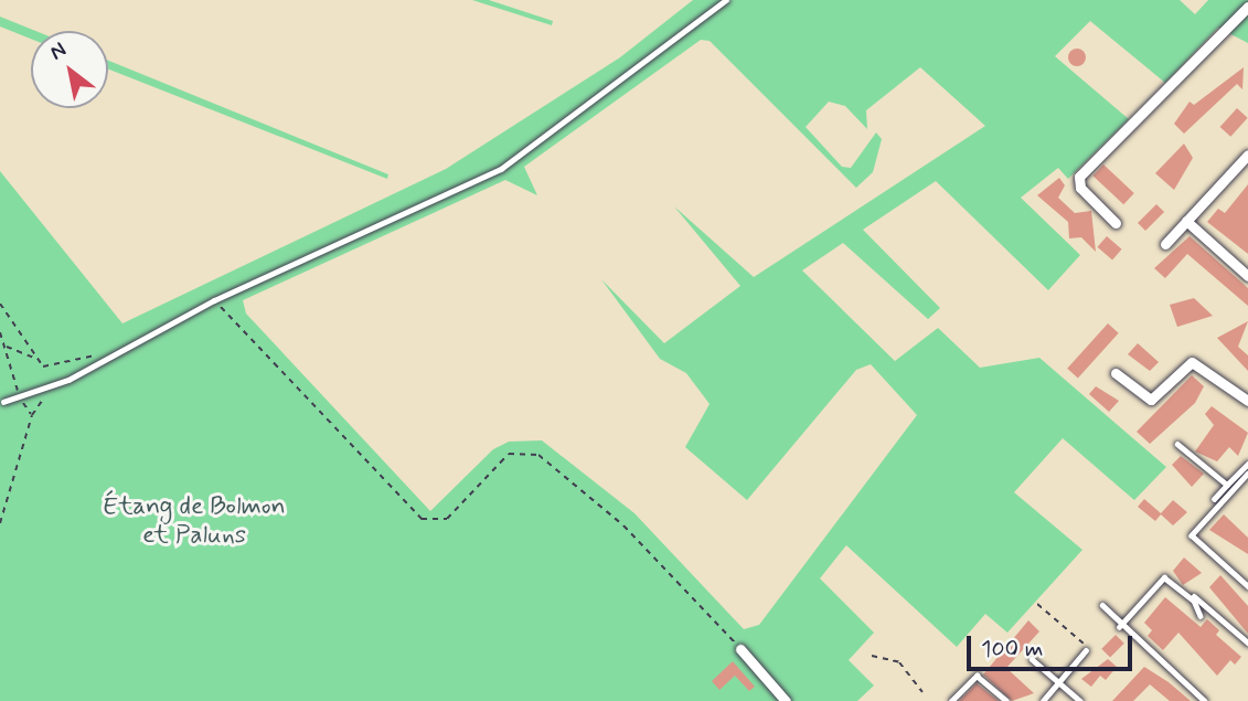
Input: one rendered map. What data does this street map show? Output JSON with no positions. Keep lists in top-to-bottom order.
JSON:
{
  "parks": ["Étang de Bolmon et Paluns"],
  "scale_bar": "100 m",
  "north": "top left"
}
